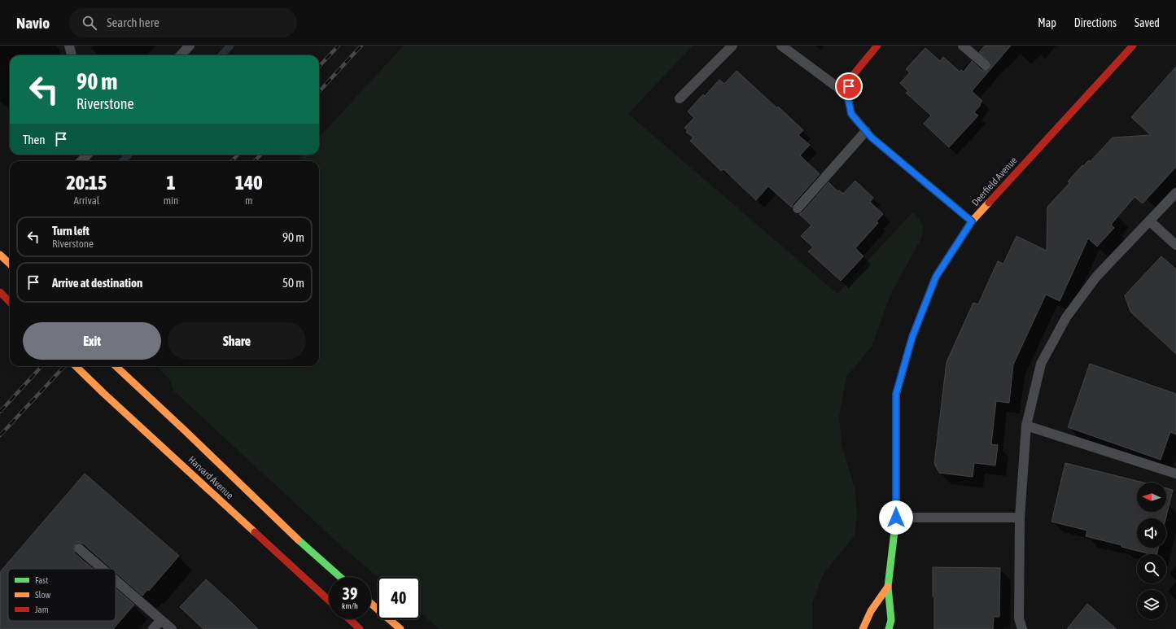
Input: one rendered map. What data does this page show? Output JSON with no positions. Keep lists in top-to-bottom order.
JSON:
{
  "streets": {
    "street": ["Deerfield Avenue", "Harvard Avenue"]
  },
  "legend": ["Fast", "Slow", "Jam"],
  "north": "left",
  "page": {
    "header": "Navio",
    "search": "Search here",
    "nav": ["Map", "Directions", "Saved"],
    "turn": ["90 m", "Riverstone"],
    "then": "Then",
    "eta": [
      "20:15",
      "Arrival",
      "1",
      "min",
      "140",
      "m"
    ],
    "list": [
      {
        "name": "Turn left",
        "note": "Riverstone",
        "value": "90 m"
      },
      {
        "name": "Arrive at destination",
        "value": "50 m"
      }
    ],
    "buttons": ["Exit", "Share"],
    "speed": "39 km/h",
    "limit": "40"
  }
}
